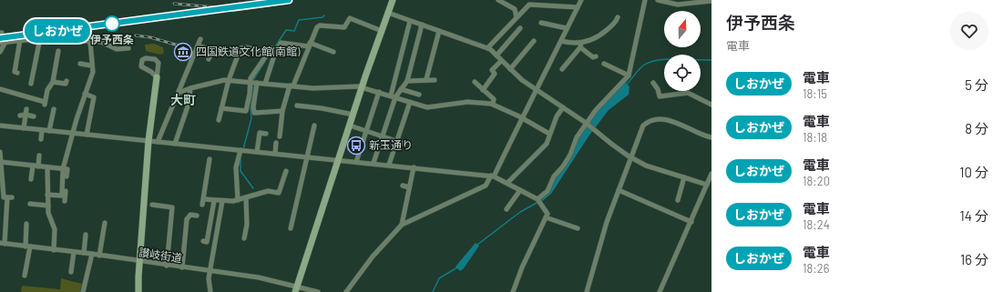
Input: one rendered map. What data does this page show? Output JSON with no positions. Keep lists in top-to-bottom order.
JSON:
{
  "streets": {
    "street": ["讃岐街道"]
  },
  "districts": ["大町"],
  "places": {
    "other": ["伊予西条"],
    "museum": ["四国鉄道文化館(南館)"],
    "bus stop": ["新玉通り"]
  },
  "north": "top",
  "page": {
    "on_map": "しおかぜ",
    "heading": ["伊予西条", "電車"],
    "list": [
      {
        "mark": "しおかぜ",
        "name": "電車",
        "note": "18:15",
        "value": "5 分"
      },
      {
        "mark": "しおかぜ",
        "name": "電車",
        "note": "18:18",
        "value": "8 分"
      },
      {
        "mark": "しおかぜ",
        "name": "電車",
        "note": "18:20",
        "value": "10 分"
      },
      {
        "mark": "しおかぜ",
        "name": "電車",
        "note": "18:24",
        "value": "14 分"
      },
      {
        "mark": "しおかぜ",
        "name": "電車",
        "note": "18:26",
        "value": "16 分"
      }
    ]
  }
}
